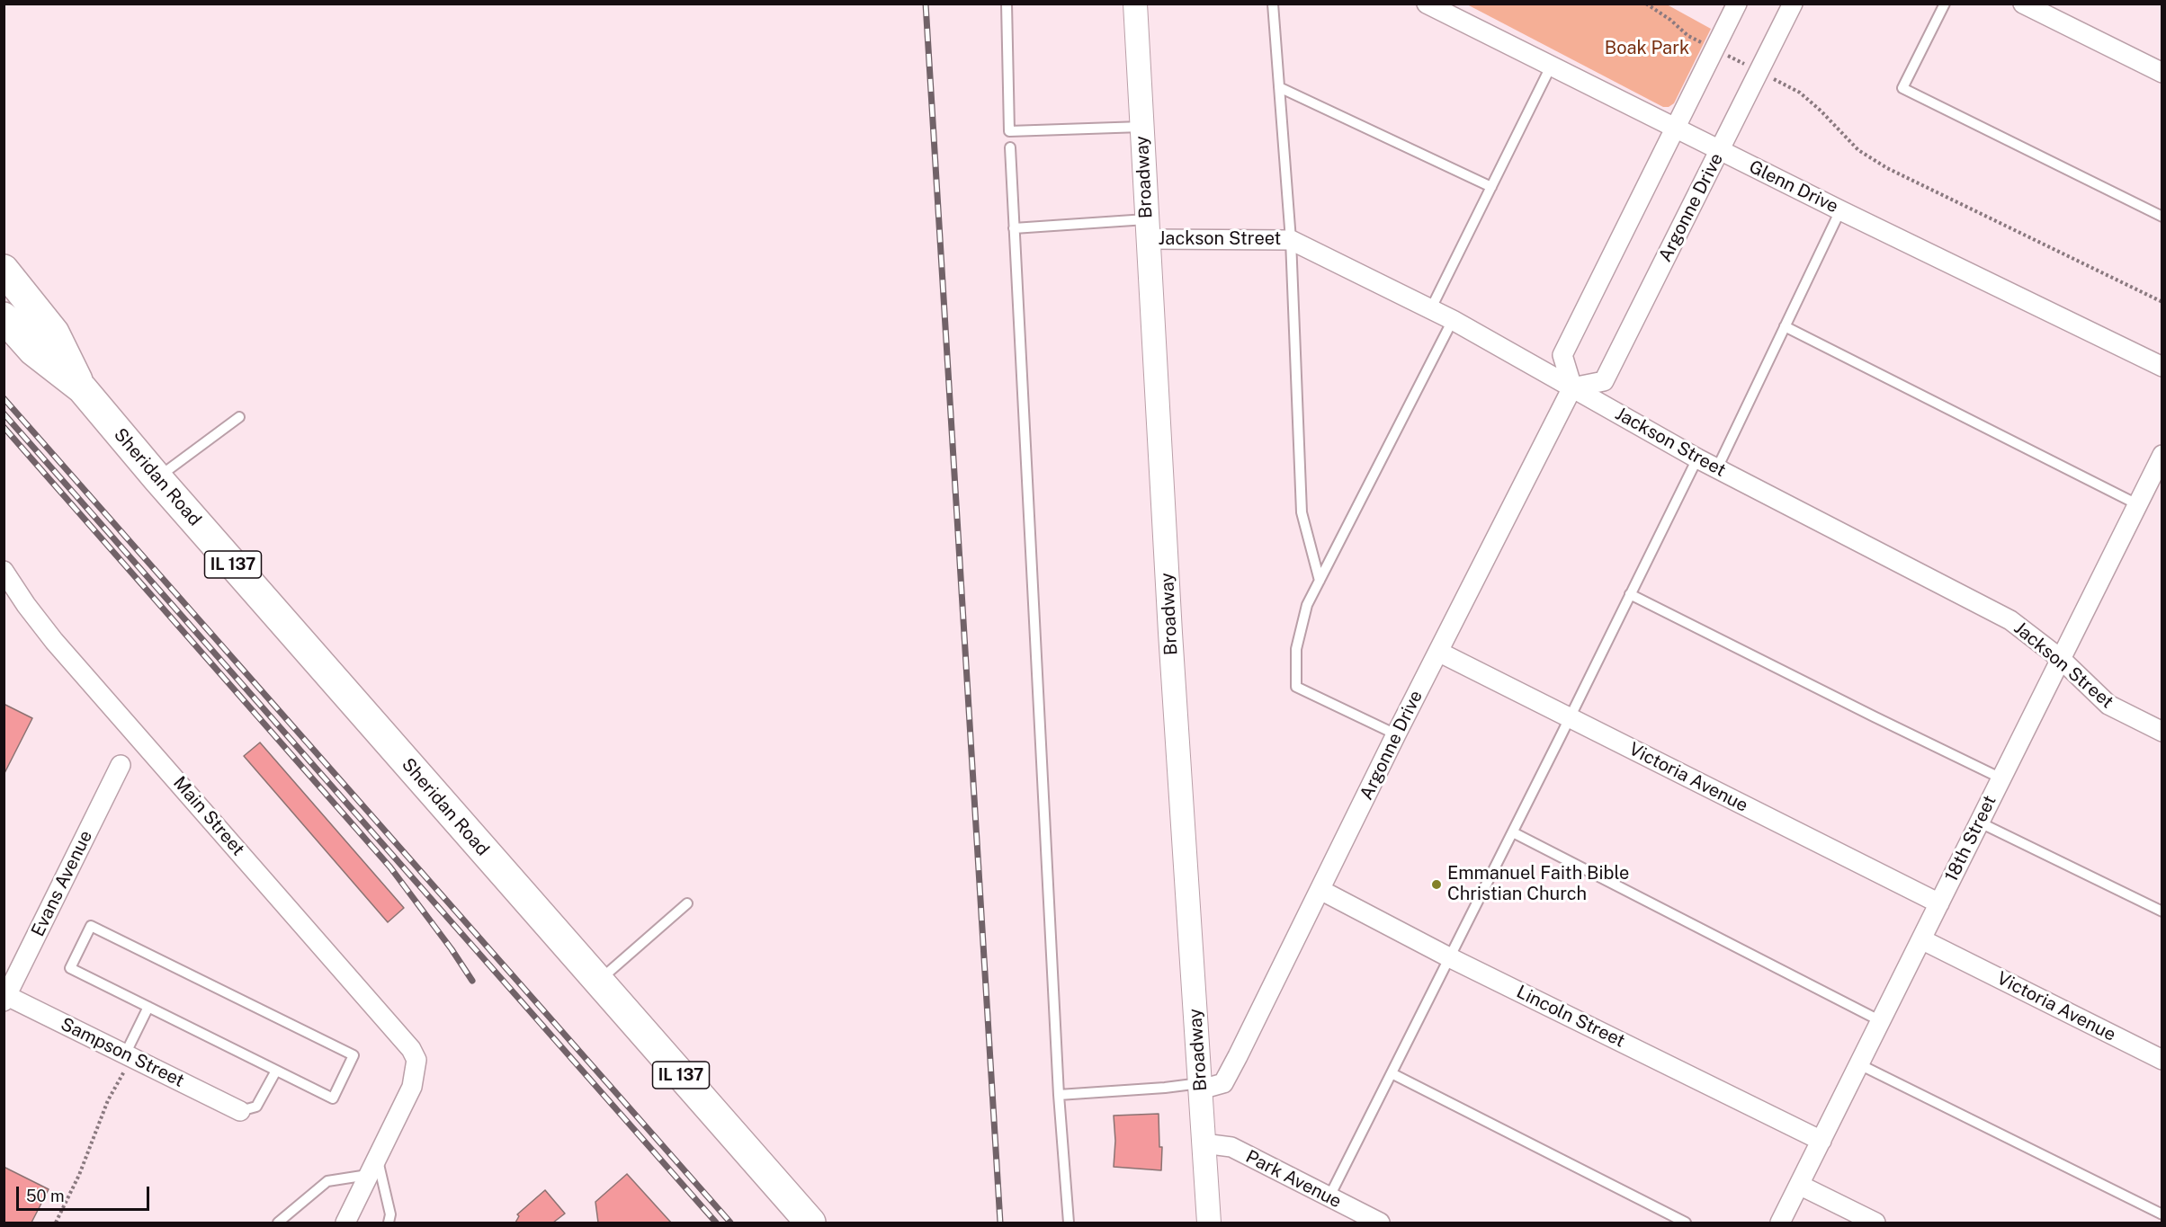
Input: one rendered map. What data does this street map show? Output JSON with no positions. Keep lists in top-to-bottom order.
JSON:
{
  "streets": {
    "highway": ["Sheridan Road", "IL 137"],
    "street": [
      "Broadway",
      "Glenn Drive",
      "Argonne Drive",
      "Jackson Street",
      "Victoria Avenue",
      "Main Street",
      "18th Street",
      "Evans Avenue",
      "Lincoln Street",
      "Sampson Street",
      "Park Avenue"
    ]
  },
  "crossings": [
    ["Broadway", "Argonne Drive"],
    ["Broadway", "Jackson Street"],
    ["Broadway", "Park Avenue"],
    ["Glenn Drive", "Argonne Drive"],
    ["Argonne Drive", "Jackson Street"],
    ["Argonne Drive", "Victoria Avenue"],
    ["Argonne Drive", "Lincoln Street"],
    ["Jackson Street", "18th Street"],
    ["Victoria Avenue", "18th Street"],
    ["18th Street", "Lincoln Street"],
    ["Evans Avenue", "Sampson Street"]
  ],
  "parks": ["Boak Park"],
  "places": ["Emmanuel Faith Bible Christian Church"],
  "scale_bar": "50 m"
}
